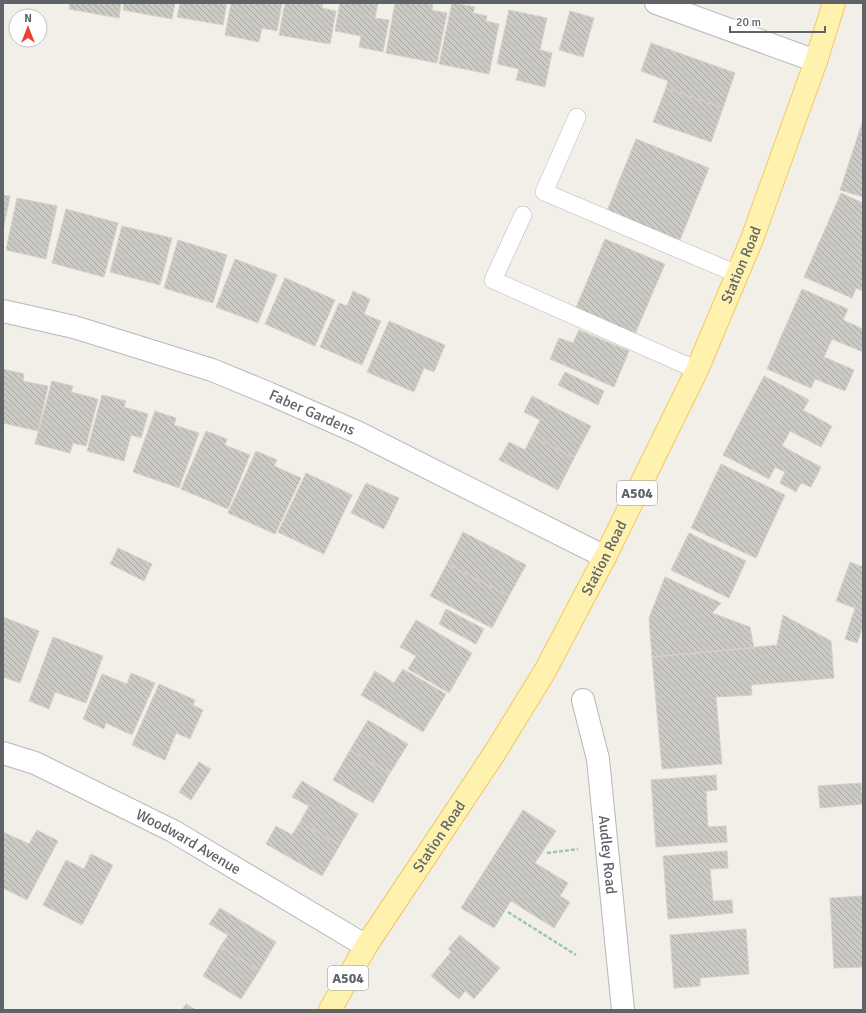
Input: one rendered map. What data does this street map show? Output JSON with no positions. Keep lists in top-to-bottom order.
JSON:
{
  "streets": {
    "main road": ["Station Road", "A504"],
    "street": ["Faber Gardens", "Woodward Avenue", "Audley Road"]
  },
  "crossings": [
    ["Station Road", "Faber Gardens"],
    ["Station Road", "Woodward Avenue"]
  ],
  "scale_bar": "20 m",
  "north": "top"
}
